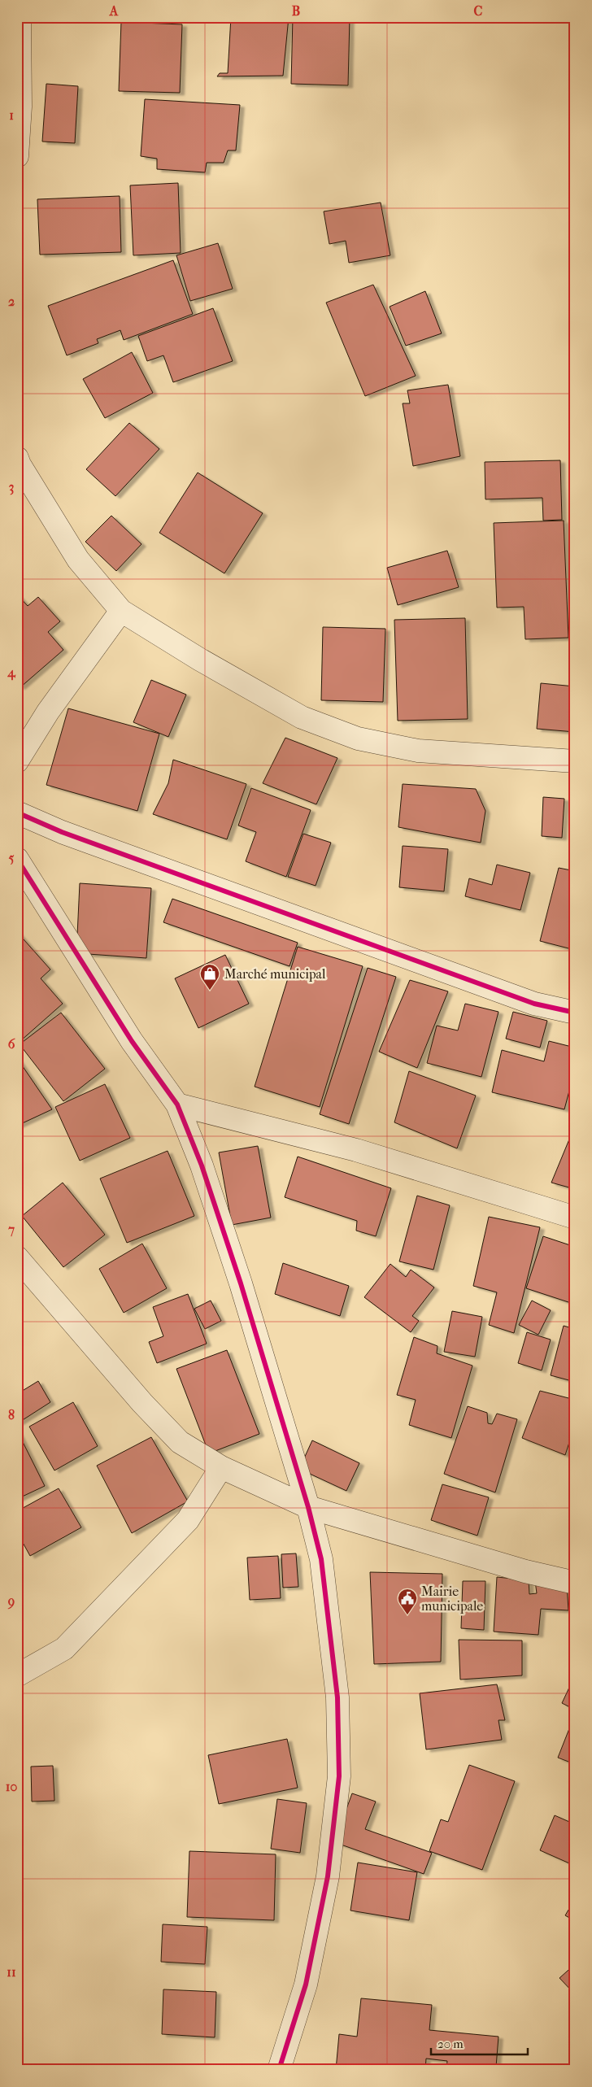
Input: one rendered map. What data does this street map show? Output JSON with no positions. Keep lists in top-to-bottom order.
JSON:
{
  "places": {
    "shop": ["Marché municipal"],
    "public building": ["Mairie municipale"]
  },
  "scale_bar": "20 m",
  "grid": {
    "columns": ["A", "B", "C"],
    "rows": [
      "1",
      "2",
      "3",
      "4",
      "5",
      "6",
      "7",
      "8",
      "9",
      "10",
      "11"
    ]
  }
}
